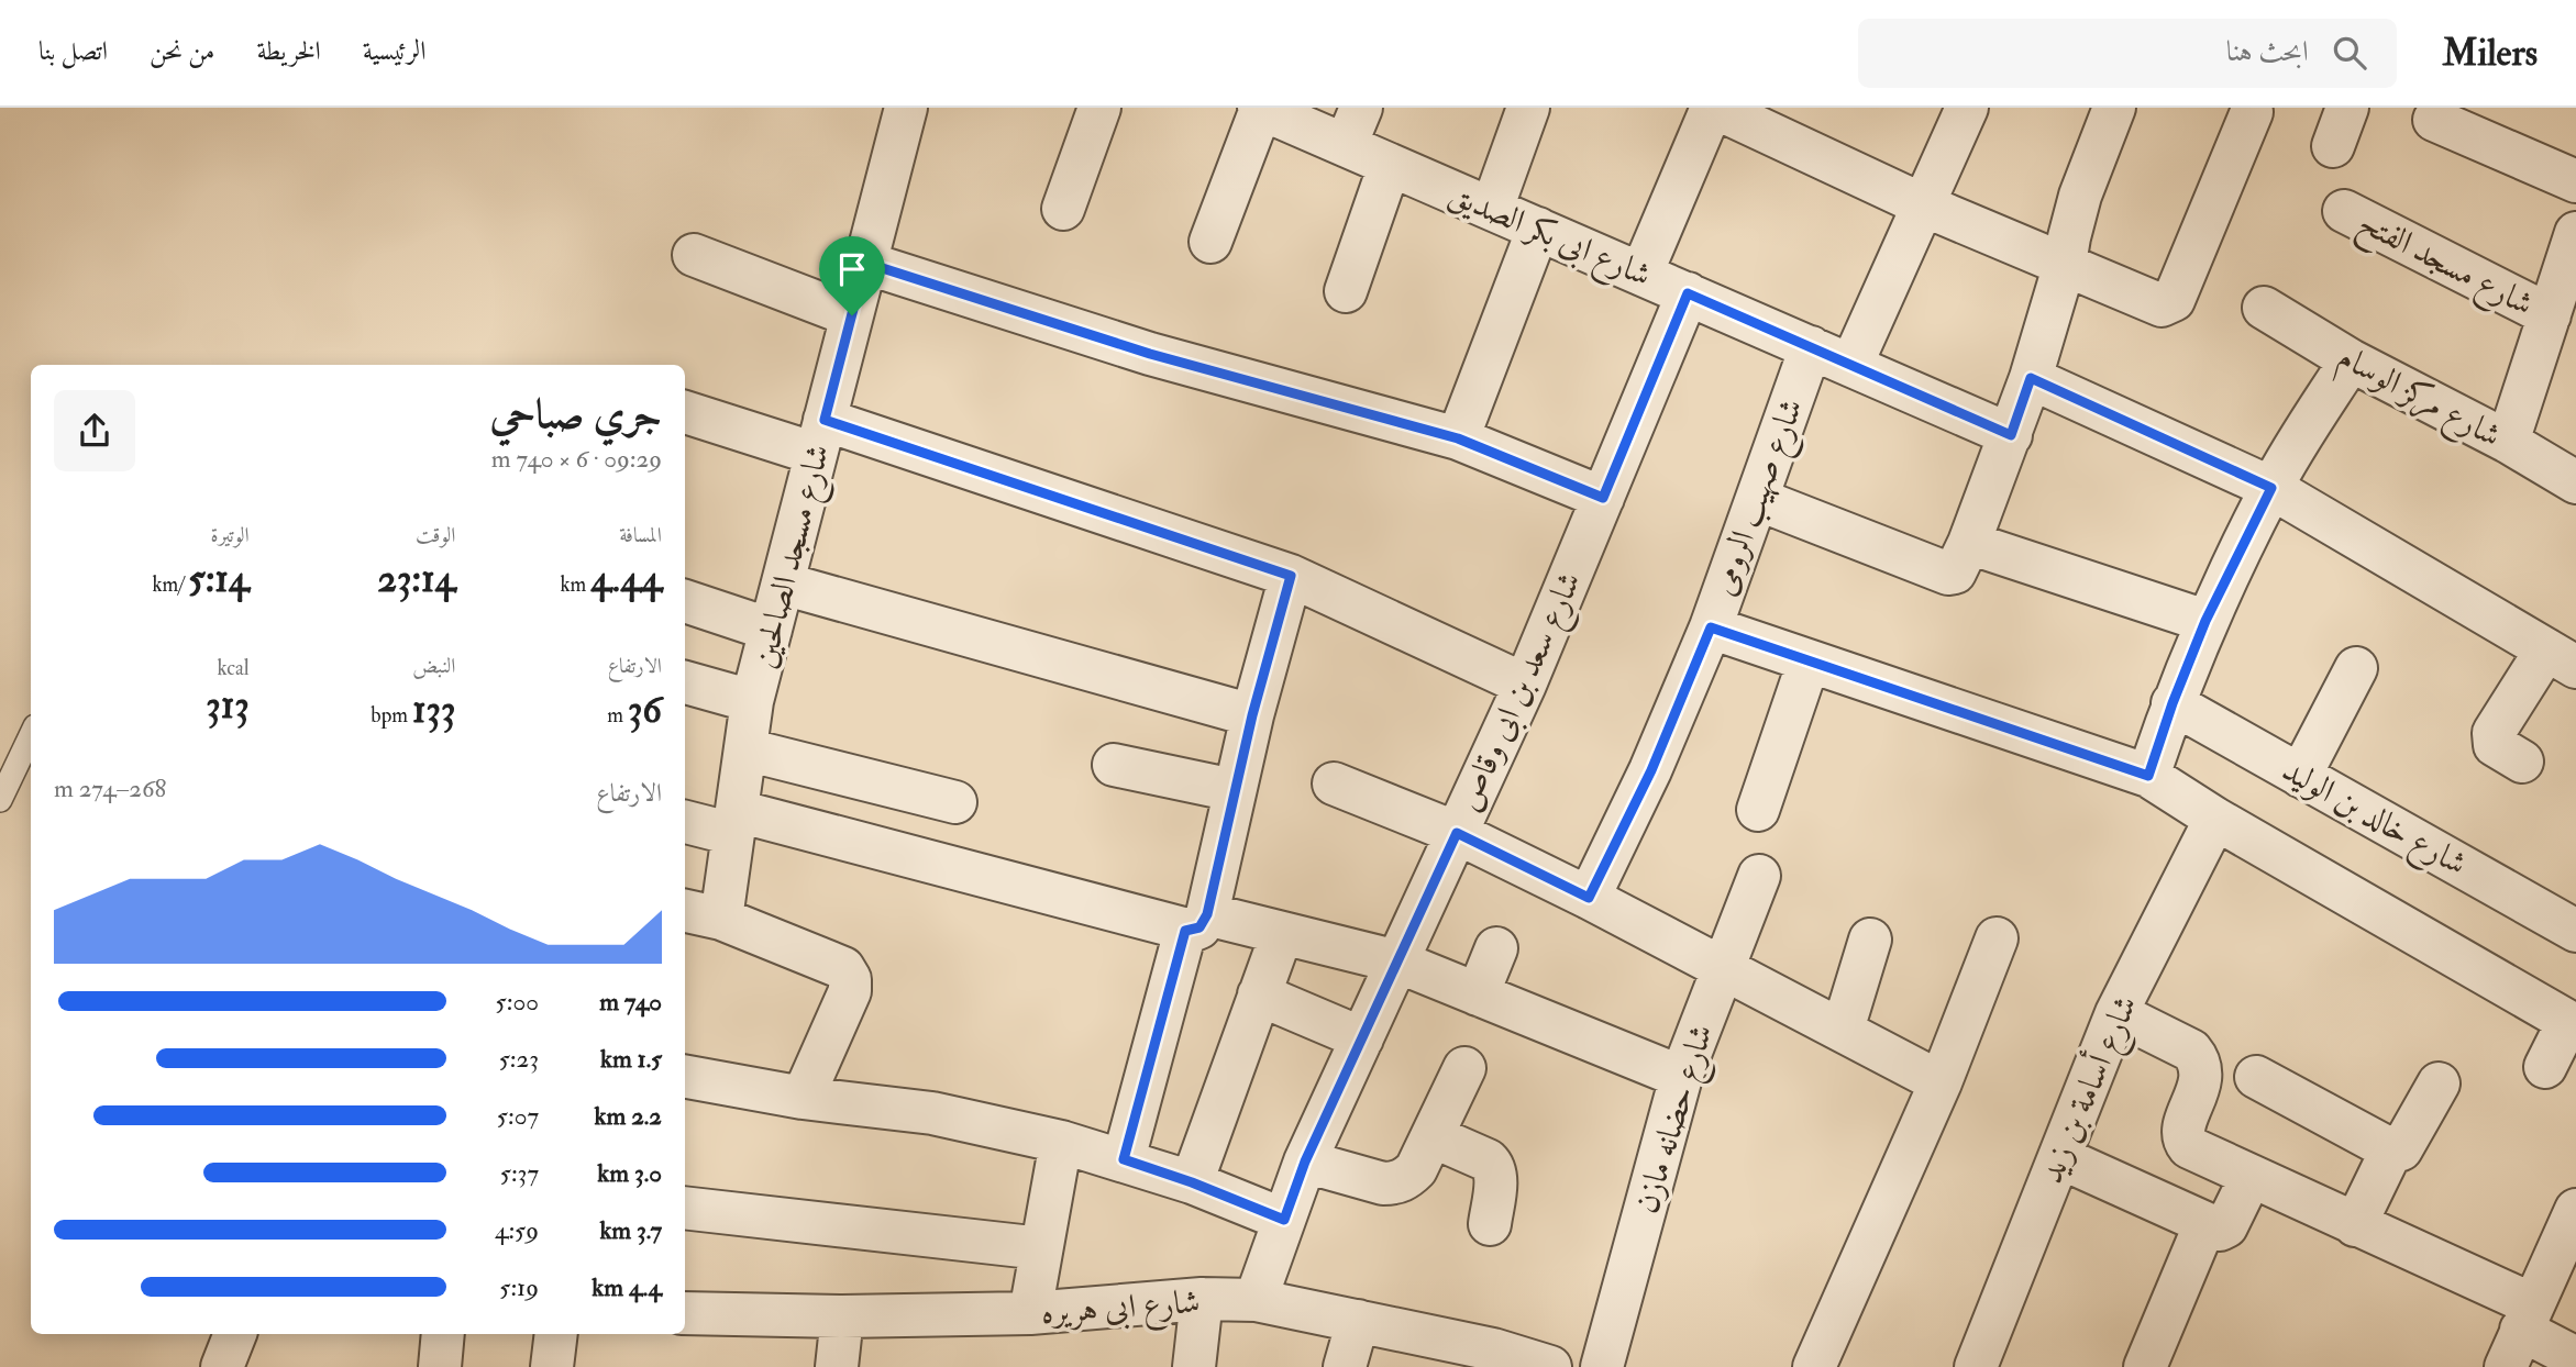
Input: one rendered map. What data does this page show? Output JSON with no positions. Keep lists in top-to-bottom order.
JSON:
{
  "streets": {
    "street": [
      "شارع ابى بكر الصديق",
      "شارع مسجد الفتح",
      "شارع مركز الوسام",
      "شارع صهيب الرومى",
      "شارع مسجد الصالحين",
      "شارع سعد بن ابى وقاص",
      "شارع خالد بن الوليد",
      "شارع أسامة بن زيد",
      "شارع حضانه مازن",
      "شارع ابى هريره"
    ]
  },
  "crossings": [
    ["شارع ابى بكر الصديق", "شارع صهيب الرومى"],
    ["شارع ابى بكر الصديق", "شارع سعد بن ابى وقاص"],
    ["شارع سعد بن ابى وقاص", "شارع ابى هريره"]
  ],
  "page": {
    "header": "Milers",
    "search": "ابحث هنا",
    "nav": [
      "الرئيسية",
      "الخريطة",
      "من نحن",
      "اتصل بنا"
    ],
    "heading": ["جري صباحي", "09:29 · 6 × 740 m"],
    "stats": [
      ["المسافة", "4.44 km"],
      ["الوقت", "23:14"],
      ["الوتيرة", "5:14 /km"],
      ["الارتفاع", "36 m"],
      ["النبض", "133 bpm"],
      ["kcal", "313"]
    ],
    "chart": ["الارتفاع", "268–274 m"],
    "list": [
      {
        "name": "740 m",
        "note": "5:00"
      },
      {
        "name": "1.5 km",
        "note": "5:23"
      },
      {
        "name": "2.2 km",
        "note": "5:07"
      },
      {
        "name": "3.0 km",
        "note": "5:37"
      },
      {
        "name": "3.7 km",
        "note": "4:59"
      },
      {
        "name": "4.4 km",
        "note": "5:19"
      }
    ]
  }
}
